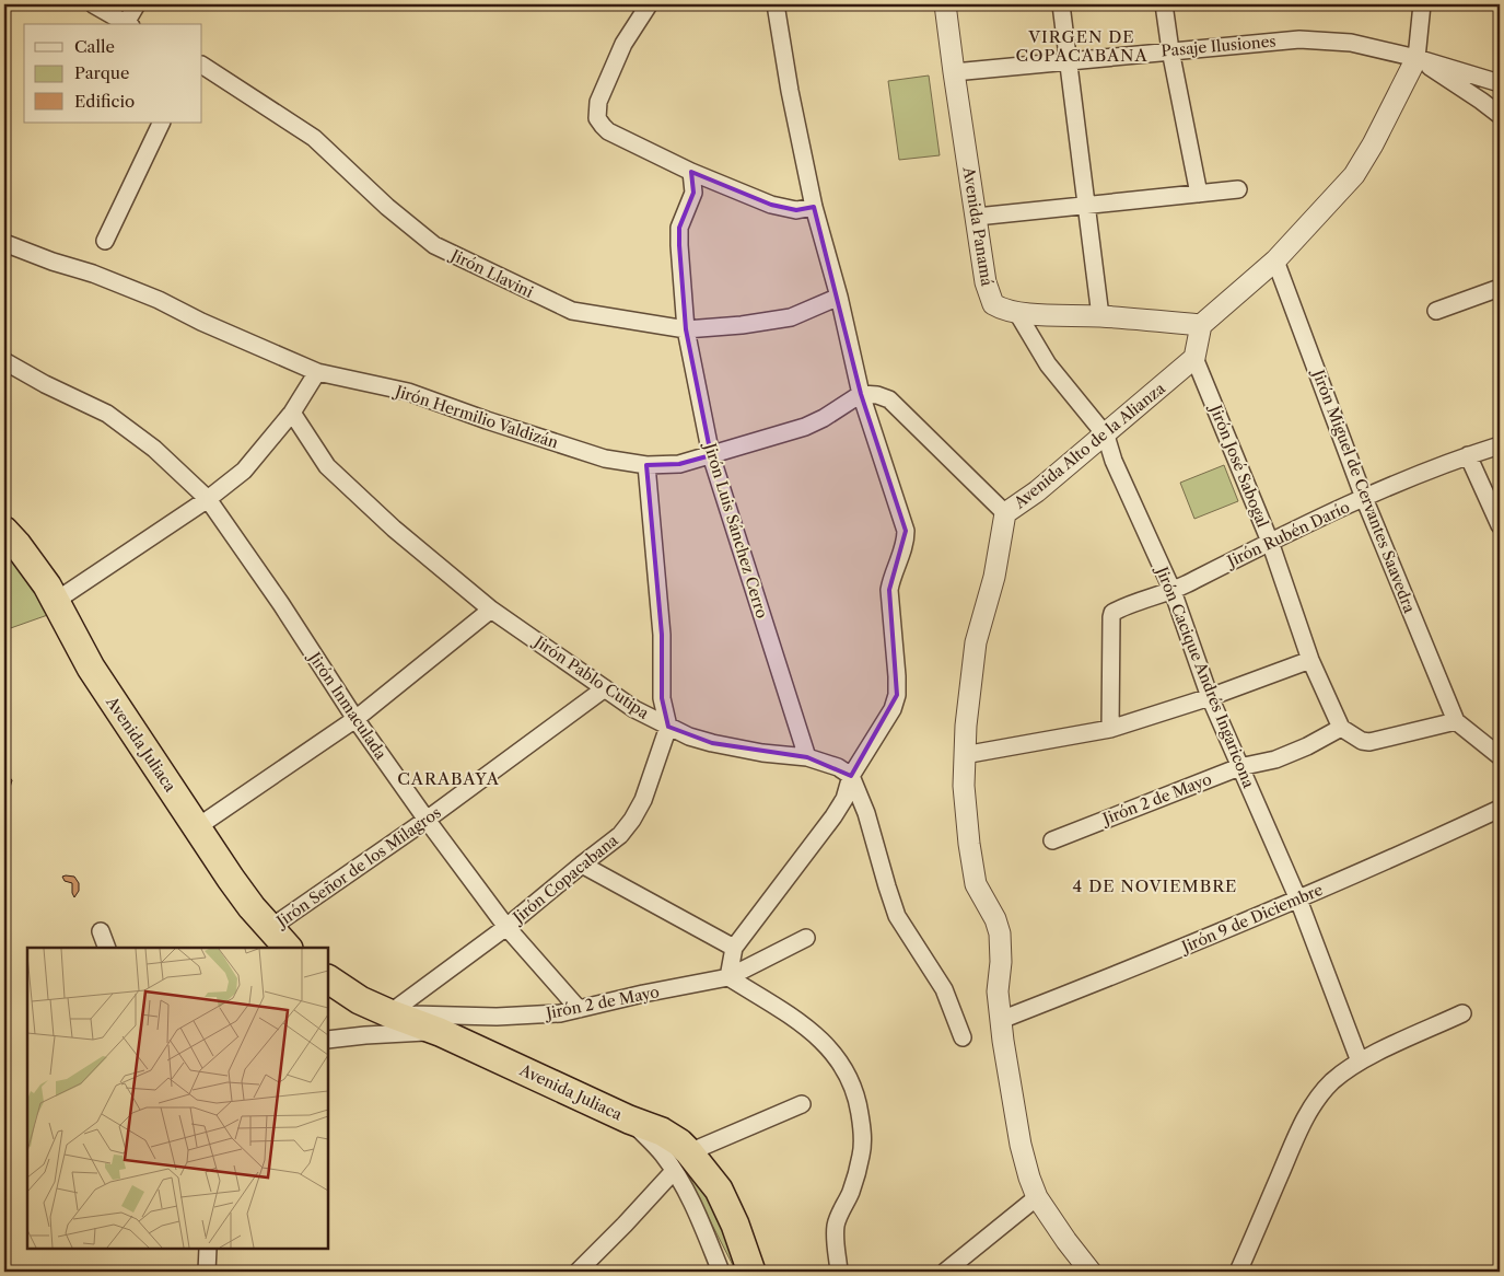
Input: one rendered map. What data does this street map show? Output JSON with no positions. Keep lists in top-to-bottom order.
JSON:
{
  "streets": {
    "highway": ["Avenida Juliaca"],
    "street": [
      "Pasaje Ilusiones",
      "Avenida Panamá",
      "Jirón Llavini",
      "Jirón Hermilio Valdizán",
      "Avenida Alto de la Alianza",
      "Jirón José Sabogal",
      "Jirón Miguel de Cervantes Saavedra",
      "Jirón Luis Sánchez Cerro",
      "Jirón Rubén Darío",
      "Jirón Pablo Cutipa",
      "Jirón Cacique Andrés Ingaricona",
      "Jirón Inmaculada",
      "Jirón 2 de Mayo",
      "Jirón Señor de los Milagros",
      "Jirón Copacabana",
      "Jirón 9 de Diciembre"
    ]
  },
  "crossings": [
    ["Pasaje Ilusiones", "Avenida Panamá"],
    ["Avenida Panamá", "Jirón Cacique Andrés Ingaricona"],
    ["Jirón Llavini", "Jirón Luis Sánchez Cerro"],
    ["Jirón Hermilio Valdizán", "Jirón Luis Sánchez Cerro"],
    ["Avenida Alto de la Alianza", "Jirón José Sabogal"],
    ["Avenida Alto de la Alianza", "Jirón Cacique Andrés Ingaricona"],
    ["Avenida Alto de la Alianza", "Jirón 9 de Diciembre"],
    ["Jirón José Sabogal", "Jirón Rubén Darío"],
    ["Jirón José Sabogal", "Jirón 2 de Mayo"],
    ["Jirón Miguel de Cervantes Saavedra", "Jirón Rubén Darío"],
    ["Jirón Luis Sánchez Cerro", "Jirón Pablo Cutipa"],
    ["Jirón Rubén Darío", "Jirón Cacique Andrés Ingaricona"],
    ["Jirón Pablo Cutipa", "Jirón Señor de los Milagros"],
    ["Jirón Pablo Cutipa", "Jirón Copacabana"],
    ["Jirón Cacique Andrés Ingaricona", "Jirón 2 de Mayo"],
    ["Jirón Cacique Andrés Ingaricona", "Jirón 9 de Diciembre"],
    ["Jirón Inmaculada", "Jirón 2 de Mayo"],
    ["Jirón Inmaculada", "Jirón Señor de los Milagros"],
    ["Jirón Inmaculada", "Jirón Copacabana"],
    ["Avenida Juliaca", "Jirón 2 de Mayo"],
    ["Avenida Juliaca", "Jirón Señor de los Milagros"],
    ["Avenida Juliaca", "Jirón Copacabana"],
    ["Jirón 2 de Mayo", "Jirón Copacabana"]
  ],
  "districts": ["VIRGEN DE COPACABANA", "CARABAYA", "4 DE NOVIEMBRE"],
  "legend": ["Calle", "Parque", "Edificio"]
}
